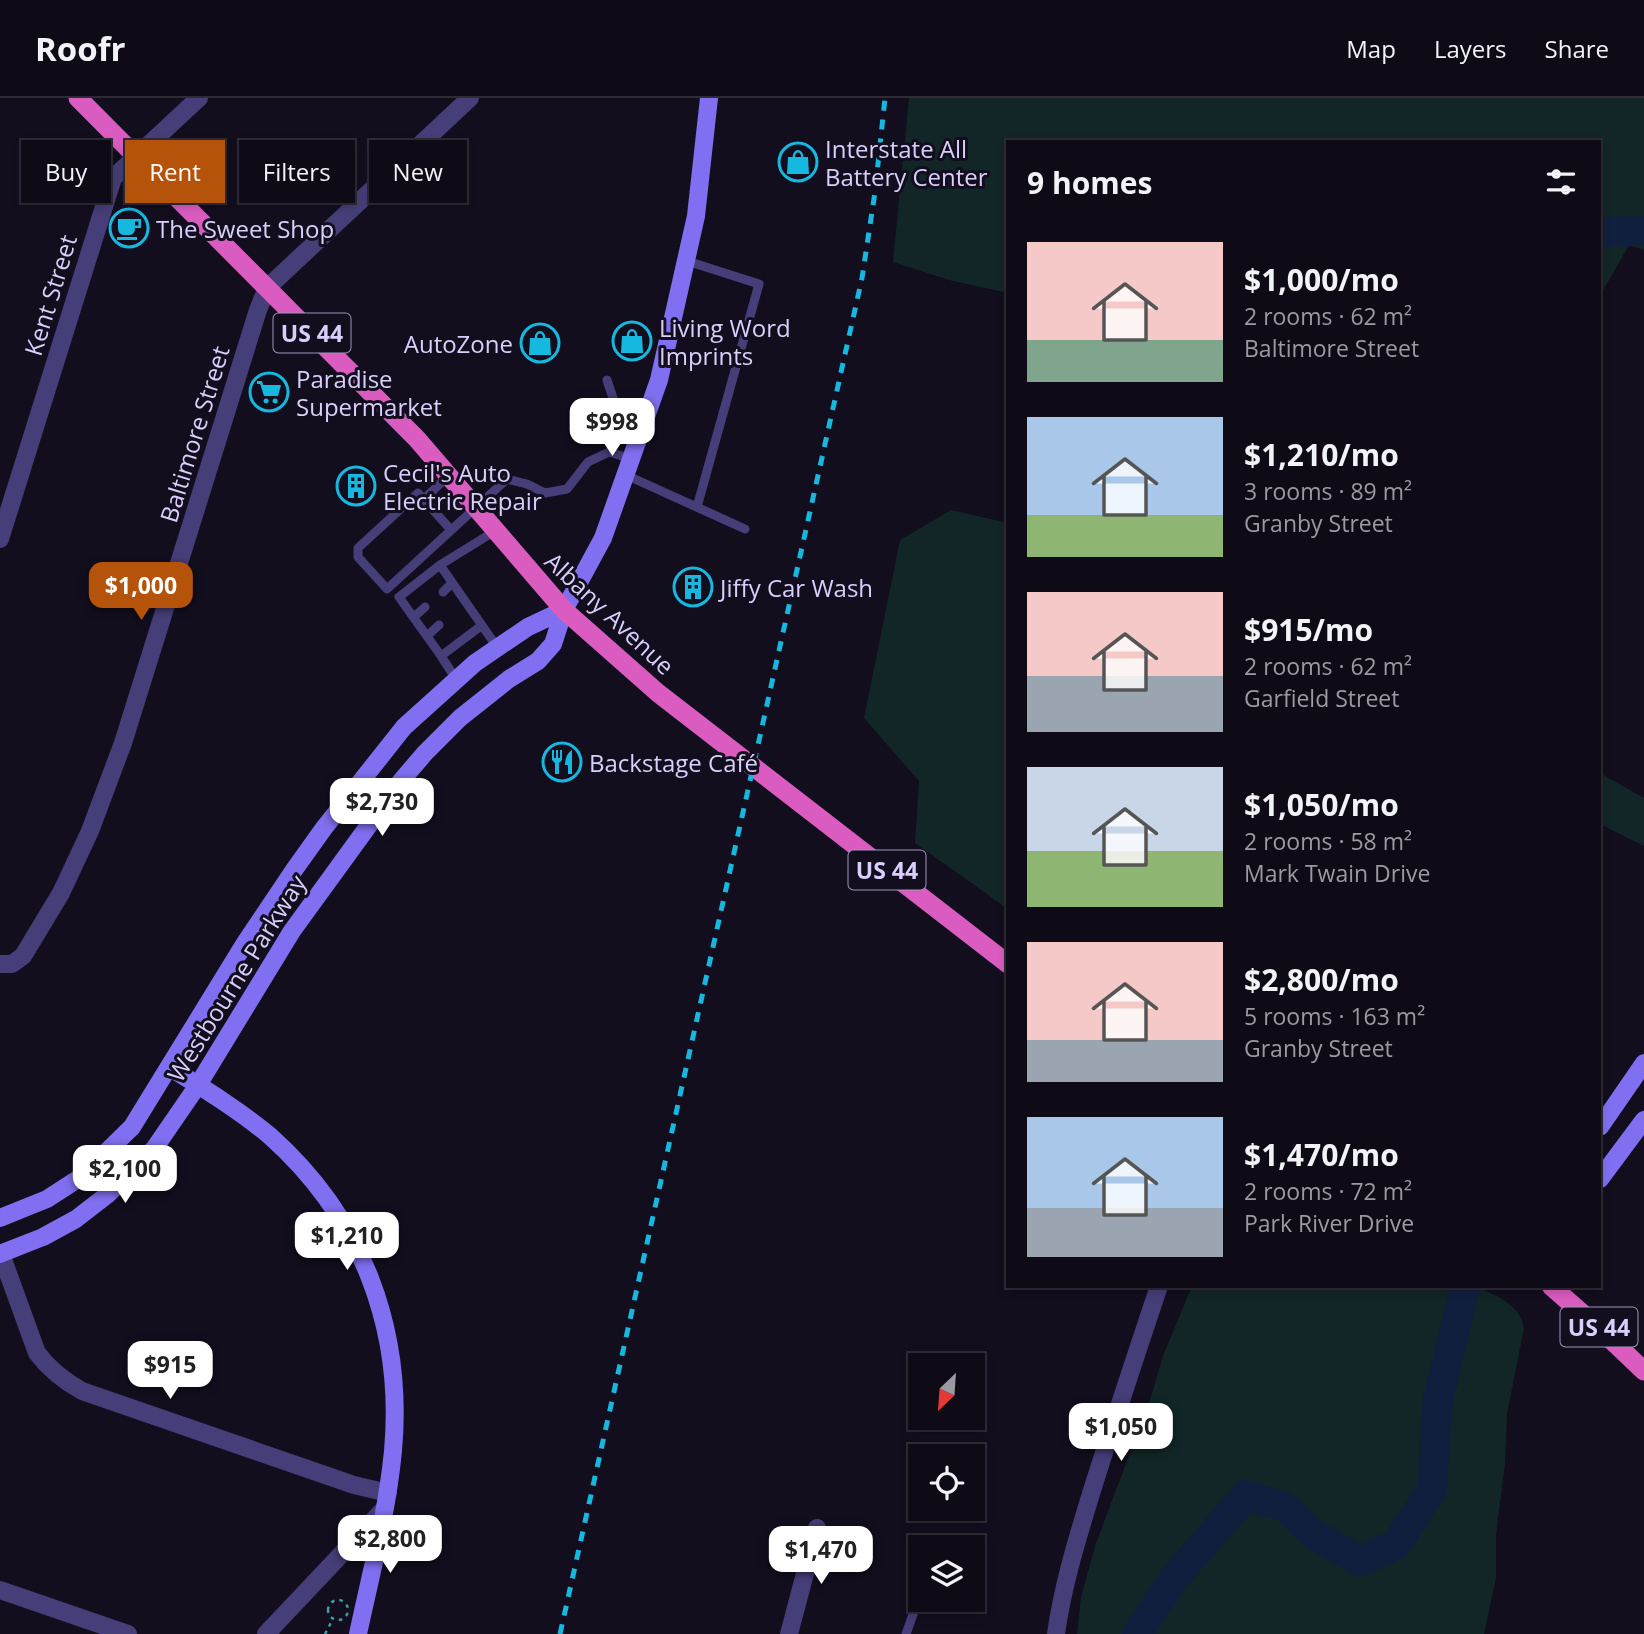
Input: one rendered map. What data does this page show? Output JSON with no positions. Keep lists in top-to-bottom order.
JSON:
{
  "streets": {
    "highway": ["US 44", "Albany Avenue"],
    "main road": ["Westbourne Parkway"],
    "street": ["Kent Street", "Baltimore Street"]
  },
  "crossings": [
    ["Baltimore Street", "Albany Avenue"],
    ["Albany Avenue", "Westbourne Parkway"]
  ],
  "places": {
    "shop": ["Interstate All Battery Center", "Living Word Imprints", "AutoZone"],
    "cafe": ["The Sweet Shop"],
    "supermarket": ["Paradise Supermarket"],
    "building": ["Cecil's Auto Electric Repair", "Jiffy Car Wash"],
    "restaurant": ["Backstage Café"]
  },
  "north": "bottom left",
  "page": {
    "header": "Roofr",
    "nav": ["Map", "Layers", "Share"],
    "chip": [
      "Buy",
      "Rent",
      "Filters",
      "New"
    ],
    "heading": "9 homes",
    "list": [
      {
        "name": "$1,000/mo",
        "note": "2 rooms · 62 m² · Baltimore Street"
      },
      {
        "name": "$1,210/mo",
        "note": "3 rooms · 89 m² · Granby Street"
      },
      {
        "name": "$915/mo",
        "note": "2 rooms · 62 m² · Garfield Street"
      },
      {
        "name": "$1,050/mo",
        "note": "2 rooms · 58 m² · Mark Twain Drive"
      },
      {
        "name": "$2,800/mo",
        "note": "5 rooms · 163 m² · Granby Street"
      },
      {
        "name": "$1,470/mo",
        "note": "2 rooms · 72 m² · Park River Drive"
      }
    ],
    "price": [
      "$998",
      "$1,000",
      "$2,730",
      "$2,100",
      "$1,210",
      "$915",
      "$1,050",
      "$2,800",
      "$1,470"
    ]
  }
}
